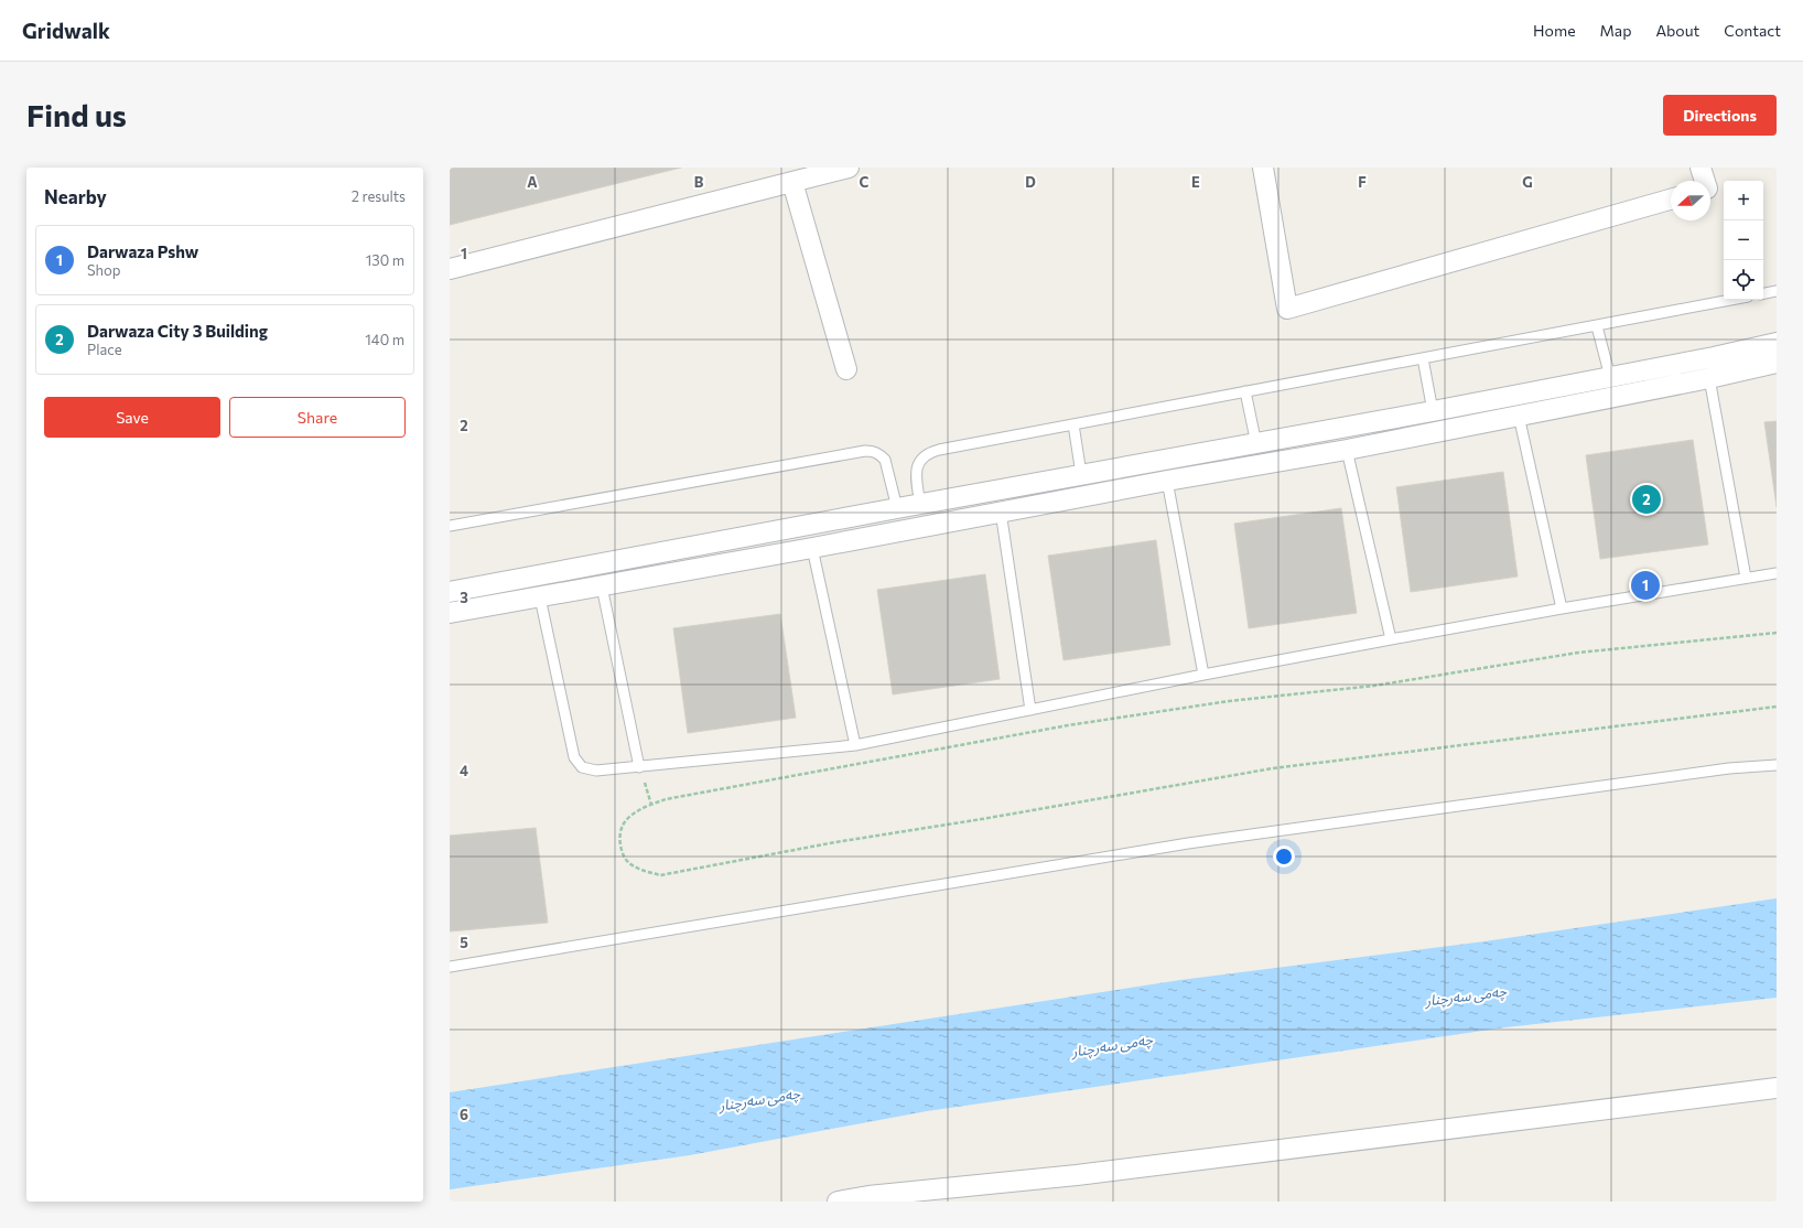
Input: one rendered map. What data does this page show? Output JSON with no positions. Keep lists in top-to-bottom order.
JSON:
{
  "water": ["چەمی سەرچنار"],
  "north": "left",
  "page": {
    "header": "Gridwalk",
    "nav": [
      "Home",
      "Map",
      "About",
      "Contact"
    ],
    "buttons": [
      "Directions",
      ["Save", "Share"]
    ],
    "title": "Find us",
    "heading": ["Nearby", "2 results"],
    "map_buttons": ["+", "−"],
    "list": [
      {
        "mark": "1",
        "name": "Darwaza Pshw",
        "note": "Shop",
        "value": "130 m"
      },
      {
        "mark": "2",
        "name": "Darwaza City 3 Building",
        "note": "Place",
        "value": "140 m"
      }
    ],
    "pins": ["2", "1"]
  },
  "grid": {
    "columns": [
      "A",
      "B",
      "C",
      "D",
      "E",
      "F",
      "G"
    ],
    "rows": [
      "1",
      "2",
      "3",
      "4",
      "5",
      "6"
    ]
  }
}
